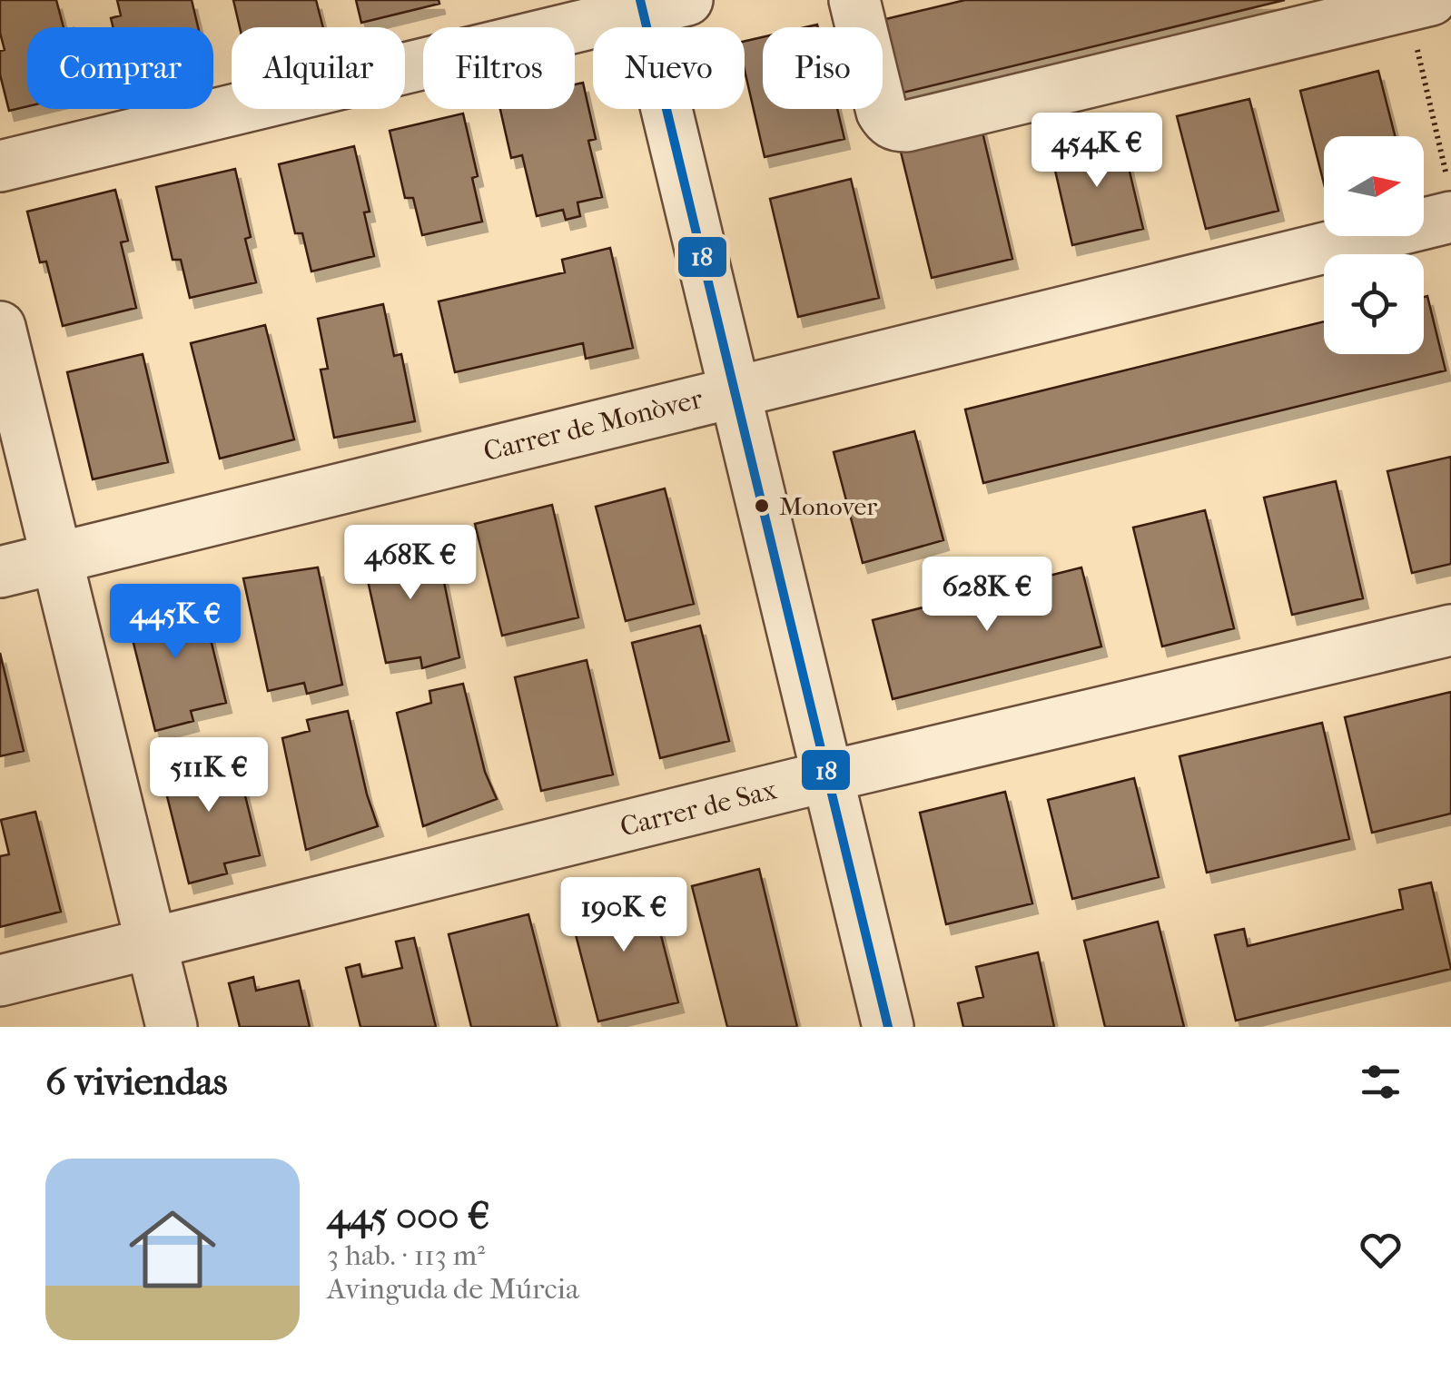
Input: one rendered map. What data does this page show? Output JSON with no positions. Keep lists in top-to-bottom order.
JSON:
{
  "streets": {
    "street": ["Carrer de Monòver", "Carrer de Sax"]
  },
  "places": ["Monover"],
  "lines": ["transit line 18"],
  "north": "right",
  "page": {
    "chip": [
      "Comprar",
      "Alquilar",
      "Filtros",
      "Nuevo",
      "Piso"
    ],
    "price": [
      "454K €",
      "468K €",
      "628K €",
      "445K €",
      "511K €",
      "190K €"
    ],
    "heading": "6 viviendas",
    "list": [
      {
        "name": "445 000 €",
        "note": "3 hab. · 113 m² · Avinguda de Múrcia"
      }
    ]
  }
}
